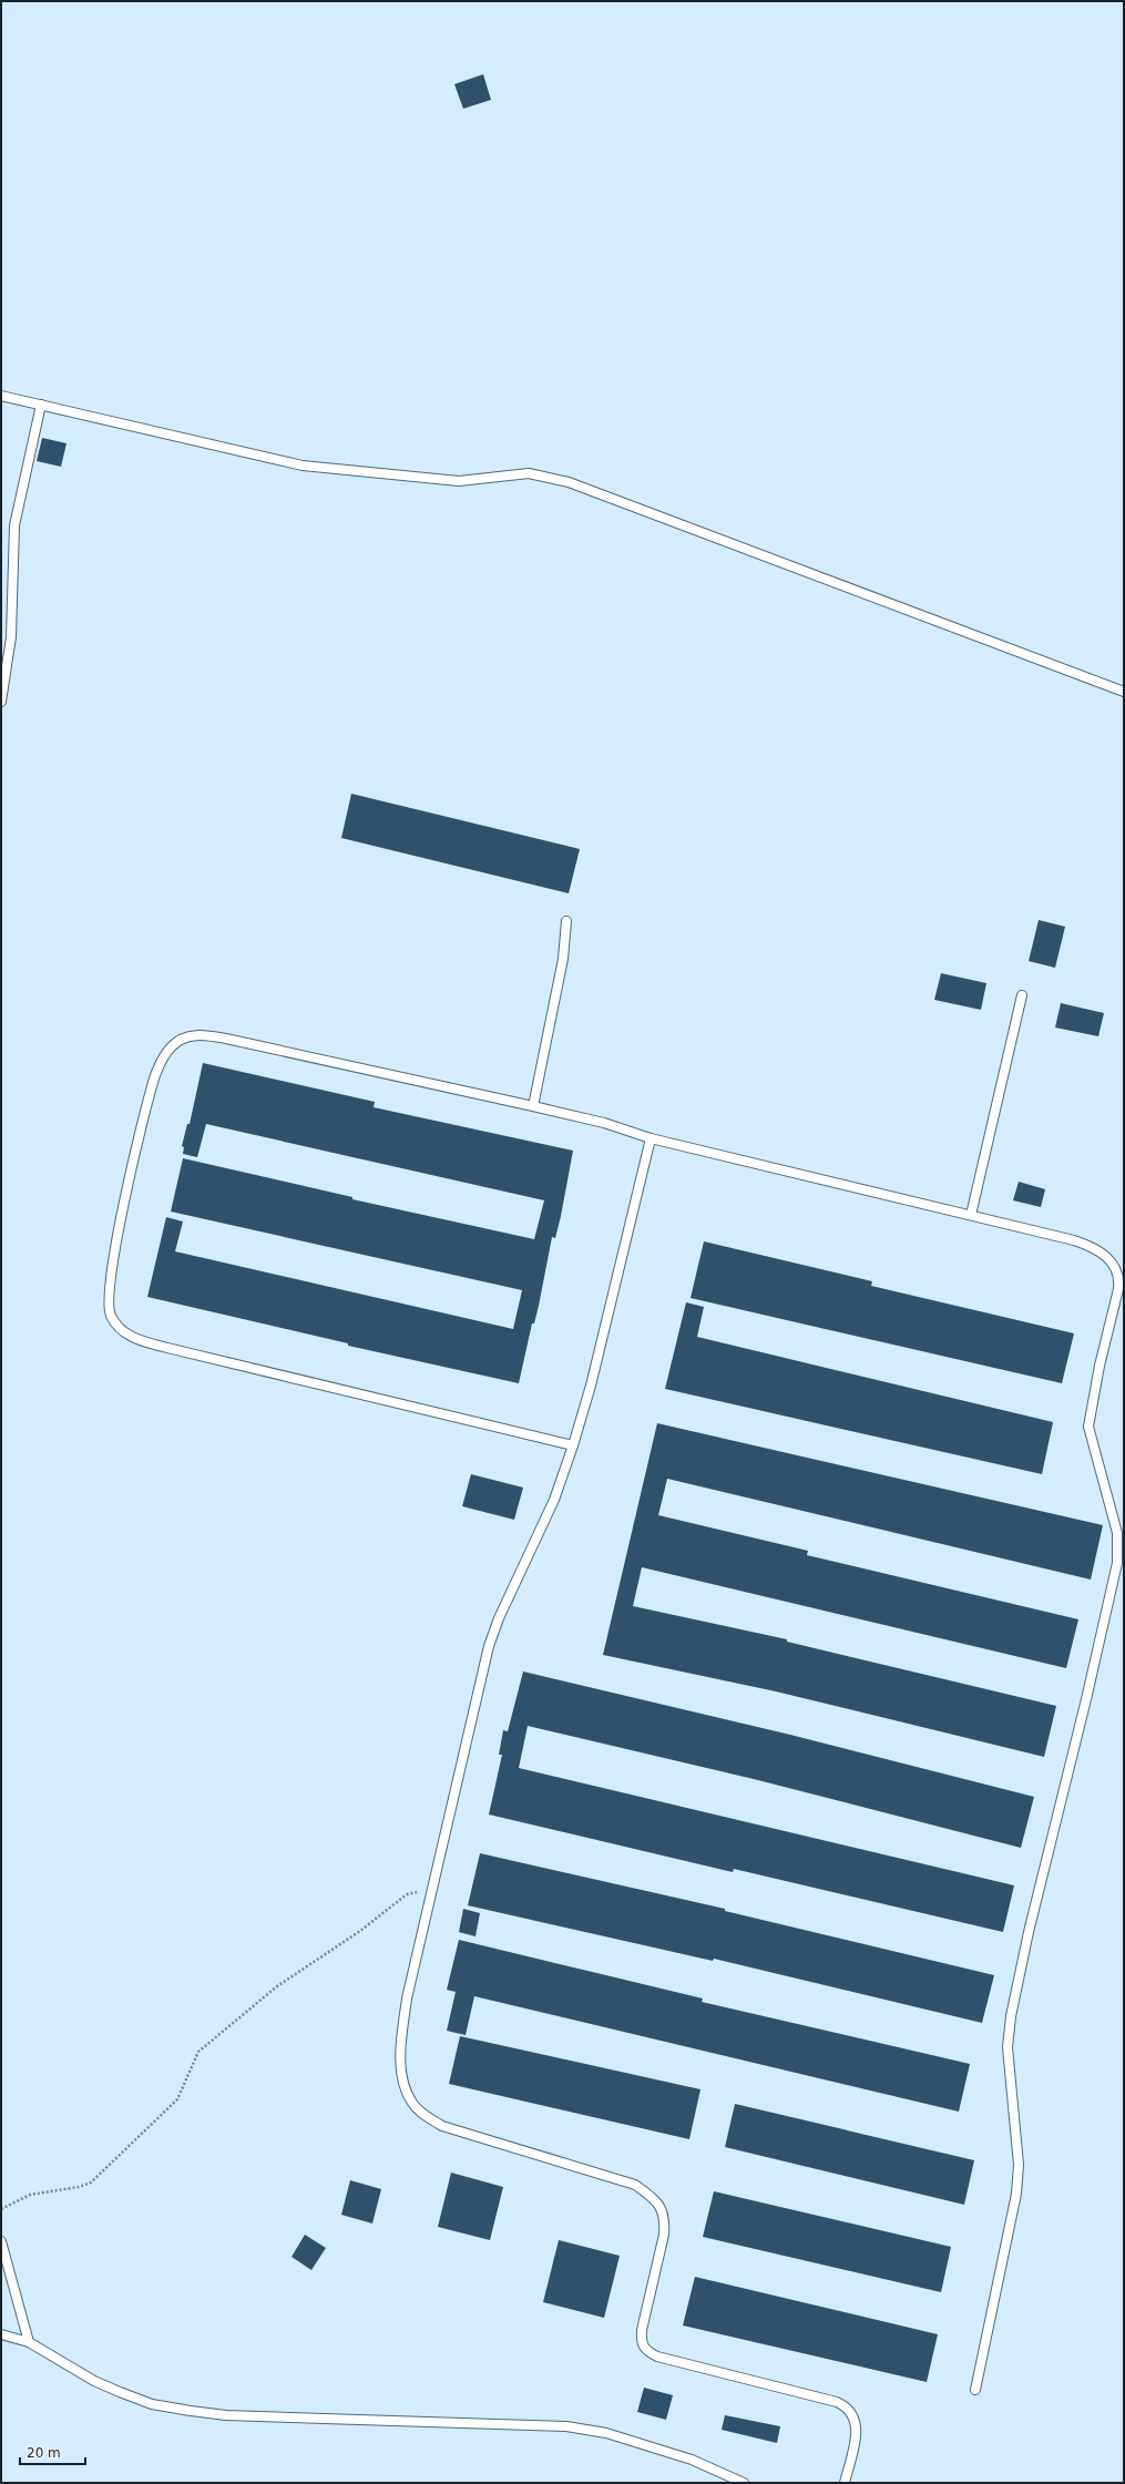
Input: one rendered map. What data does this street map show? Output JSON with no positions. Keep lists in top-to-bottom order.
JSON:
{
  "scale_bar": "20 m"
}
